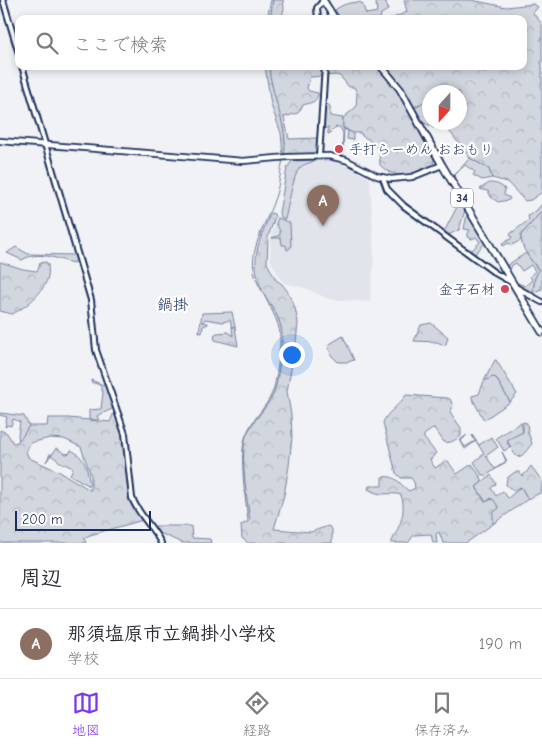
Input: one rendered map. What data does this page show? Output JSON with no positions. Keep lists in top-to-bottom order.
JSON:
{
  "streets": {
    "main road": ["34"]
  },
  "districts": ["鍋掛"],
  "places": ["手打らーめん おおもり", "金子石材"],
  "scale_bar": "200 m",
  "north": "bottom",
  "page": {
    "search": "ここで検索",
    "pins": "A",
    "scale": "200 m",
    "heading": "周辺",
    "list": [
      {
        "mark": "A",
        "name": "那須塩原市立鍋掛小学校",
        "note": "学校",
        "value": "190 m"
      }
    ],
    "nav": ["地図", "経路", "保存済み"]
  }
}
